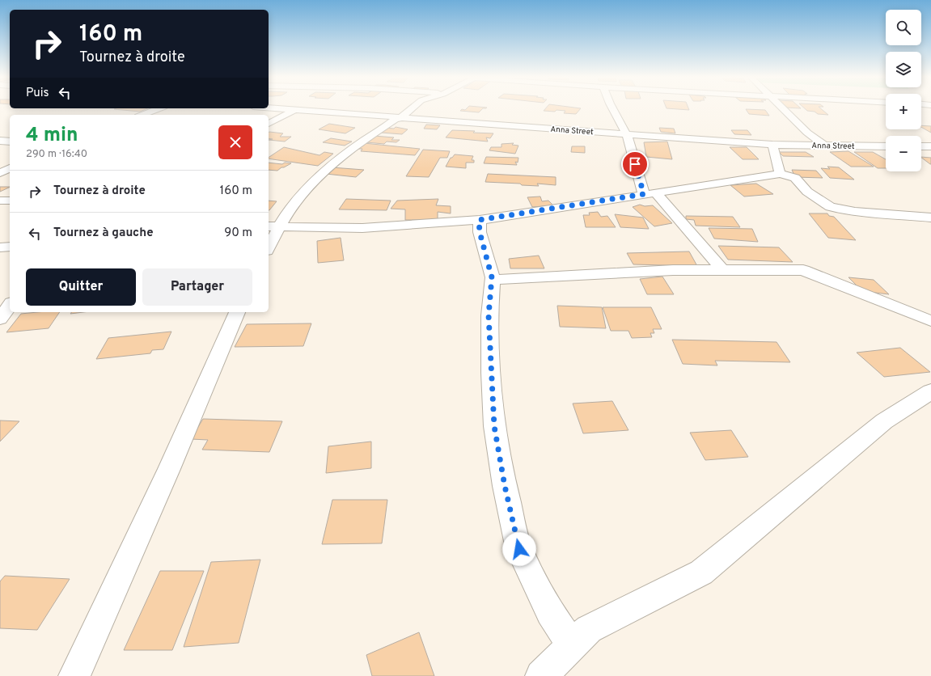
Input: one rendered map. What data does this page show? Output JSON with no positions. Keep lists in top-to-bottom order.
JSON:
{
  "streets": {
    "street": ["Anna Street"]
  },
  "page": {
    "map_buttons": ["+", "−"],
    "turn": ["160 m", "Tournez à droite"],
    "then": "Puis",
    "heading": ["4 min", "290 m · 16:40"],
    "list": [
      {
        "name": "Tournez à droite",
        "value": "160 m"
      },
      {
        "name": "Tournez à gauche",
        "value": "90 m"
      }
    ],
    "buttons": ["Quitter", "Partager"]
  }
}
